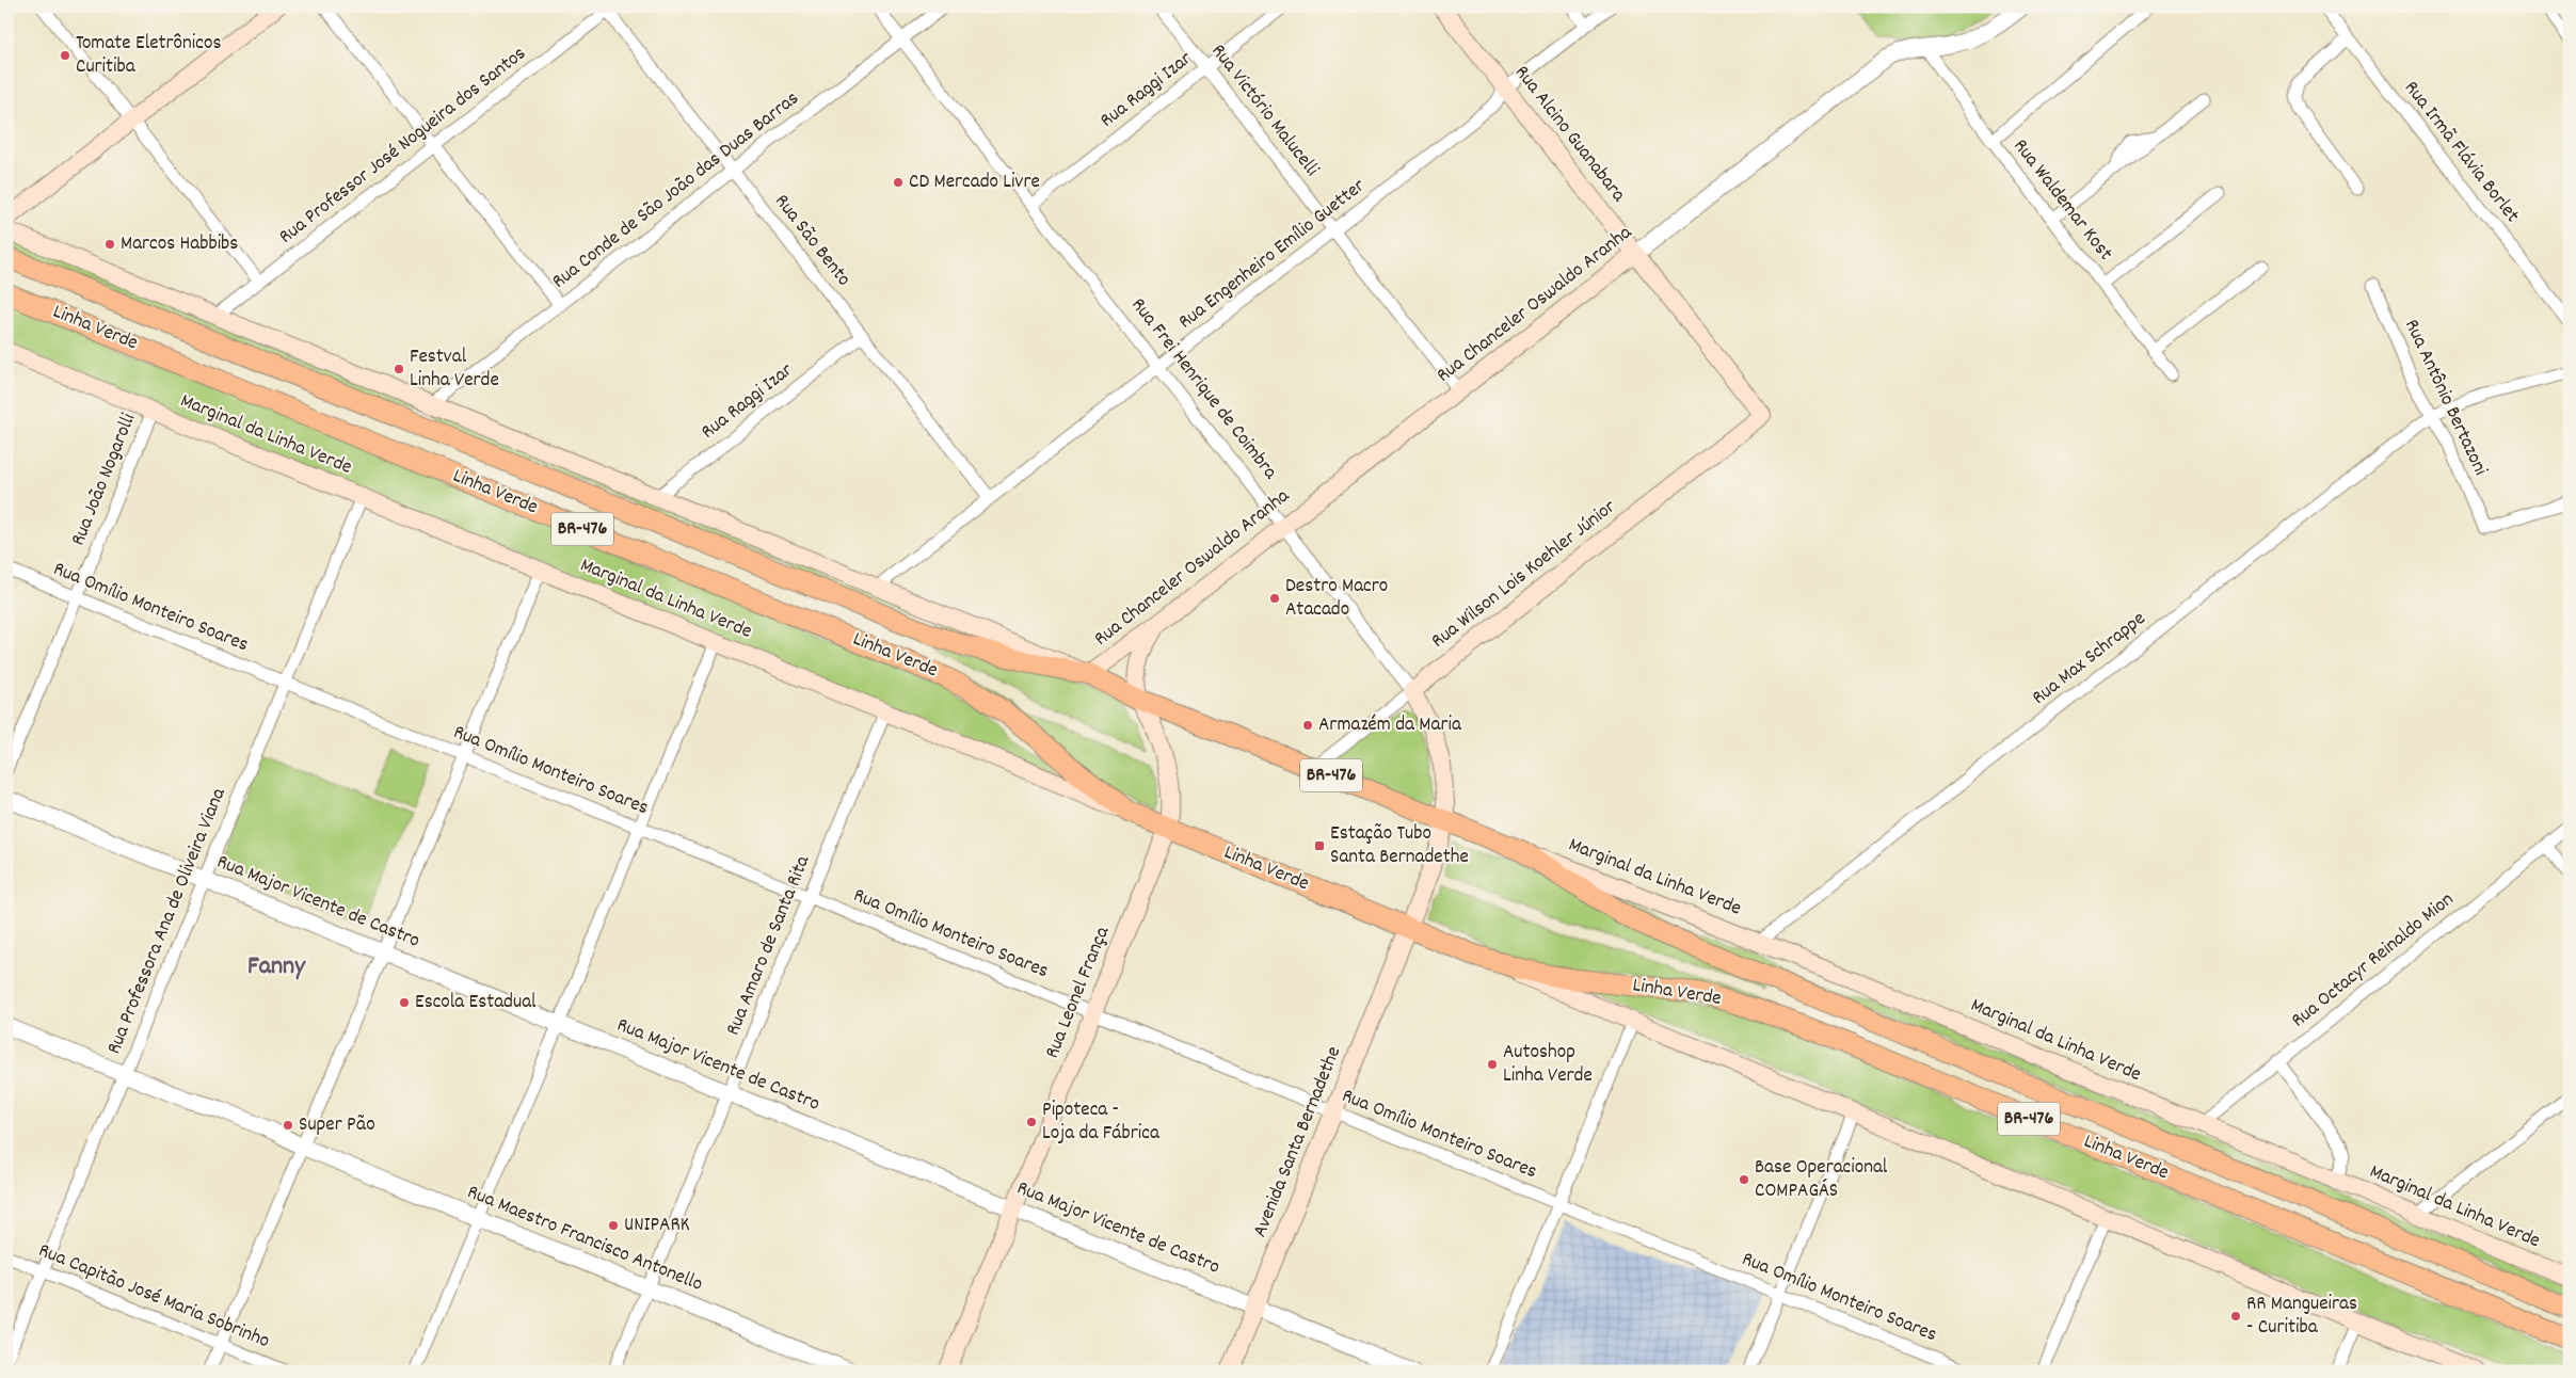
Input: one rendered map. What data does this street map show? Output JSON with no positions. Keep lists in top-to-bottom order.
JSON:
{
  "streets": {
    "highway": ["Linha Verde", "BR-476"],
    "main road": [
      "Rua Alcino Guanabara",
      "Rua Chanceler Oswaldo Aranha",
      "Rua Frei Henrique de Coimbra",
      "Marginal da Linha Verde",
      "Rua Wilson Lois Koehler Júnior",
      "Rua Leonel França",
      "Avenida Santa Bernadethe"
    ],
    "street": [
      "Rua Raggi Izar",
      "Rua Victório Malucelli",
      "Rua Professor José Nogueira dos Santos",
      "Rua Irmã Flávia Borlet",
      "Rua Conde de São João das Duas Barras",
      "Rua Waldemar Kost",
      "Rua São Bento",
      "Rua Engenheiro Emílio Guetter",
      "Rua Antônio Bertazoni",
      "Rua João Nogarolli",
      "Rua Omílio Monteiro Soares",
      "Rua Max Schrappe",
      "Rua Major Vicente de Castro",
      "Rua Professora Ana de Oliveira Viana",
      "Rua Amaro de Santa Rita",
      "Rua Octacyr Reinaldo Mion",
      "Rua Maestro Francisco Antonello",
      "Rua Capitão José Maria Sobrinho"
    ]
  },
  "crossings": [
    ["Rua Raggi Izar", "Rua Victório Malucelli"],
    ["Rua Raggi Izar", "Rua São Bento"],
    ["Rua Raggi Izar", "Rua Frei Henrique de Coimbra"],
    ["Rua Victório Malucelli", "Rua Engenheiro Emílio Guetter"],
    ["Rua Victório Malucelli", "Rua Chanceler Oswaldo Aranha"],
    ["Rua Alcino Guanabara", "Rua Engenheiro Emílio Guetter"],
    ["Rua Alcino Guanabara", "Rua Chanceler Oswaldo Aranha"],
    ["Rua Alcino Guanabara", "Rua Wilson Lois Koehler Júnior"],
    ["Rua Professor José Nogueira dos Santos", "Rua São Bento"],
    ["Rua Conde de São João das Duas Barras", "Rua São Bento"],
    ["Rua Conde de São João das Duas Barras", "Rua Frei Henrique de Coimbra"],
    ["Rua Waldemar Kost", "Rua Chanceler Oswaldo Aranha"],
    ["Rua São Bento", "Rua Engenheiro Emílio Guetter"],
    ["Rua Engenheiro Emílio Guetter", "Rua Frei Henrique de Coimbra"],
    ["Rua Chanceler Oswaldo Aranha", "Linha Verde"],
    ["Rua Chanceler Oswaldo Aranha", "Rua Frei Henrique de Coimbra"],
    ["Rua Chanceler Oswaldo Aranha", "Rua Leonel França"],
    ["Linha Verde", "Rua Frei Henrique de Coimbra"],
    ["Linha Verde", "Marginal da Linha Verde"],
    ["Linha Verde", "Rua Wilson Lois Koehler Júnior"],
    ["Linha Verde", "Rua Leonel França"],
    ["Linha Verde", "Avenida Santa Bernadethe"],
    ["Rua Frei Henrique de Coimbra", "Rua Wilson Lois Koehler Júnior"],
    ["Rua Frei Henrique de Coimbra", "Avenida Santa Bernadethe"],
    ["Rua Antônio Bertazoni", "Rua Max Schrappe"],
    ["Marginal da Linha Verde", "Rua João Nogarolli"],
    ["Marginal da Linha Verde", "Rua Max Schrappe"],
    ["Marginal da Linha Verde", "Rua Professora Ana de Oliveira Viana"],
    ["Marginal da Linha Verde", "Rua Amaro de Santa Rita"],
    ["Marginal da Linha Verde", "Rua Octacyr Reinaldo Mion"],
    ["Rua João Nogarolli", "Rua Omílio Monteiro Soares"],
    ["Rua Omílio Monteiro Soares", "Rua Professora Ana de Oliveira Viana"],
    ["Rua Omílio Monteiro Soares", "Rua Amaro de Santa Rita"],
    ["Rua Omílio Monteiro Soares", "Rua Leonel França"],
    ["Rua Omílio Monteiro Soares", "Avenida Santa Bernadethe"],
    ["Rua Major Vicente de Castro", "Rua Professora Ana de Oliveira Viana"],
    ["Rua Major Vicente de Castro", "Rua Amaro de Santa Rita"],
    ["Rua Major Vicente de Castro", "Rua Leonel França"],
    ["Rua Major Vicente de Castro", "Avenida Santa Bernadethe"],
    ["Rua Professora Ana de Oliveira Viana", "Rua Maestro Francisco Antonello"],
    ["Rua Professora Ana de Oliveira Viana", "Rua Capitão José Maria Sobrinho"],
    ["Rua Amaro de Santa Rita", "Rua Maestro Francisco Antonello"]
  ],
  "districts": ["Fanny"],
  "places": {
    "other": [
      "Tomate Eletrônicos Curitiba",
      "CD Mercado Livre",
      "Marcos Habbibs",
      "Festval Linha Verde",
      "Destro Macro Atacado",
      "Armazém da Maria",
      "Escola Estadual",
      "Autoshop Linha Verde",
      "Pipoteca - Loja da Fábrica",
      "Super Pão",
      "Base Operacional COMPAGÁS",
      "UNIPARK",
      "RR Mangueiras - Curitiba"
    ],
    "transit": ["Estação Tubo Santa Bernadethe"]
  }
}
